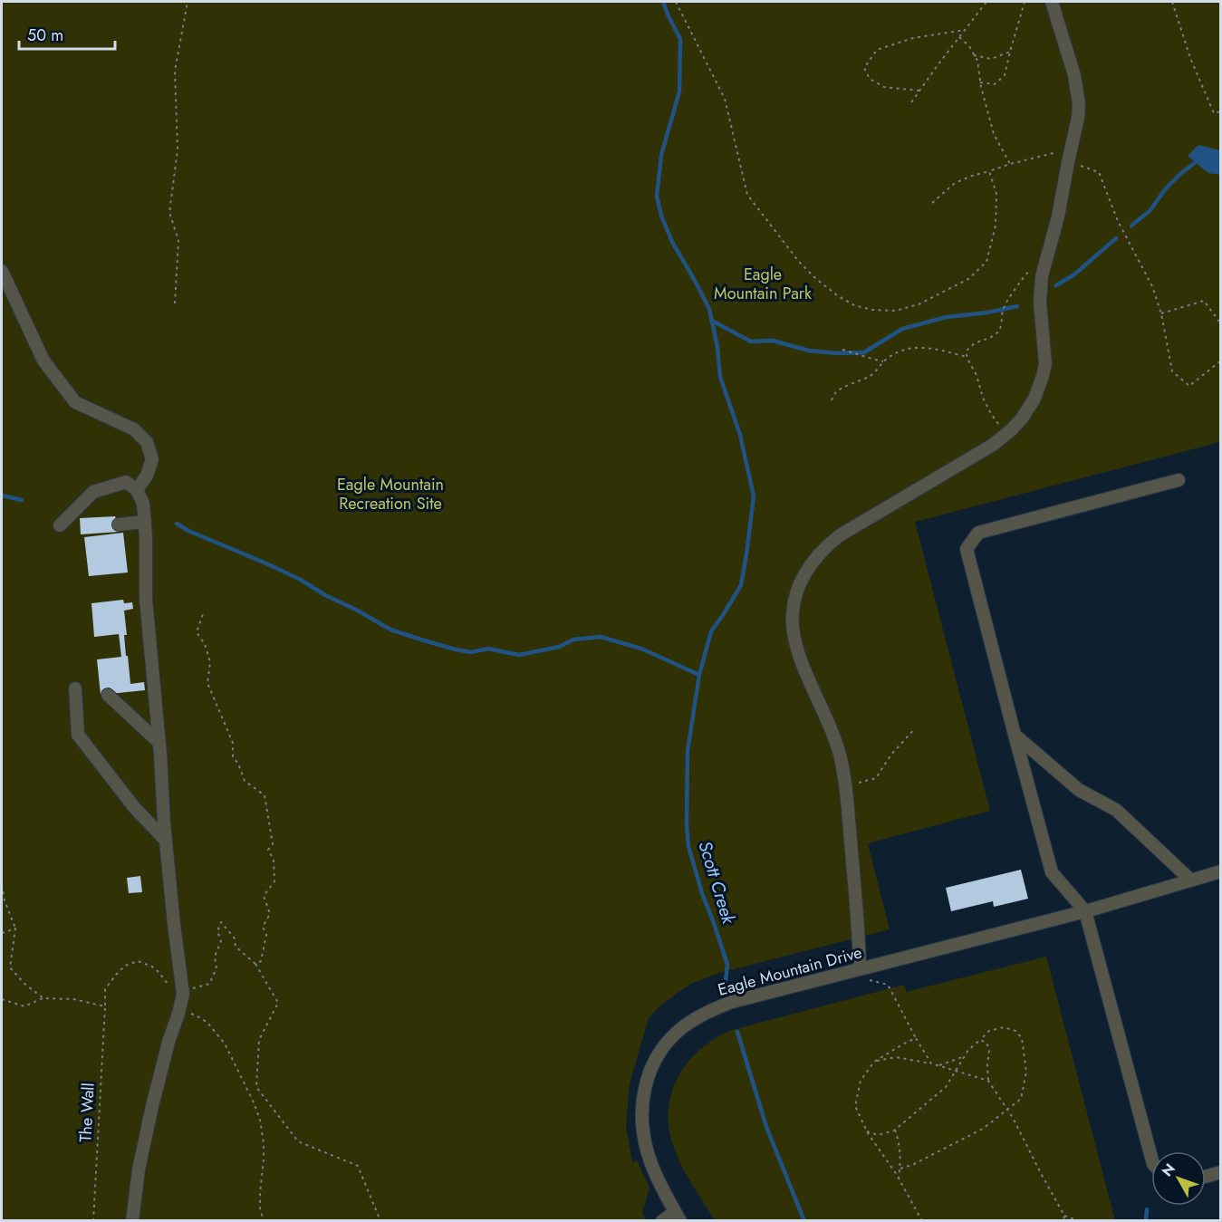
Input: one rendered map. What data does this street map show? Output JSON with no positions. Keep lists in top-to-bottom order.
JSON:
{
  "streets": {
    "street": ["Eagle Mountain Drive"],
    "path": ["The Wall"]
  },
  "water": ["Scott Creek"],
  "parks": ["Eagle Mountain Park", "Eagle Mountain Recreation Site"],
  "scale_bar": "50 m",
  "north": "top left"
}
